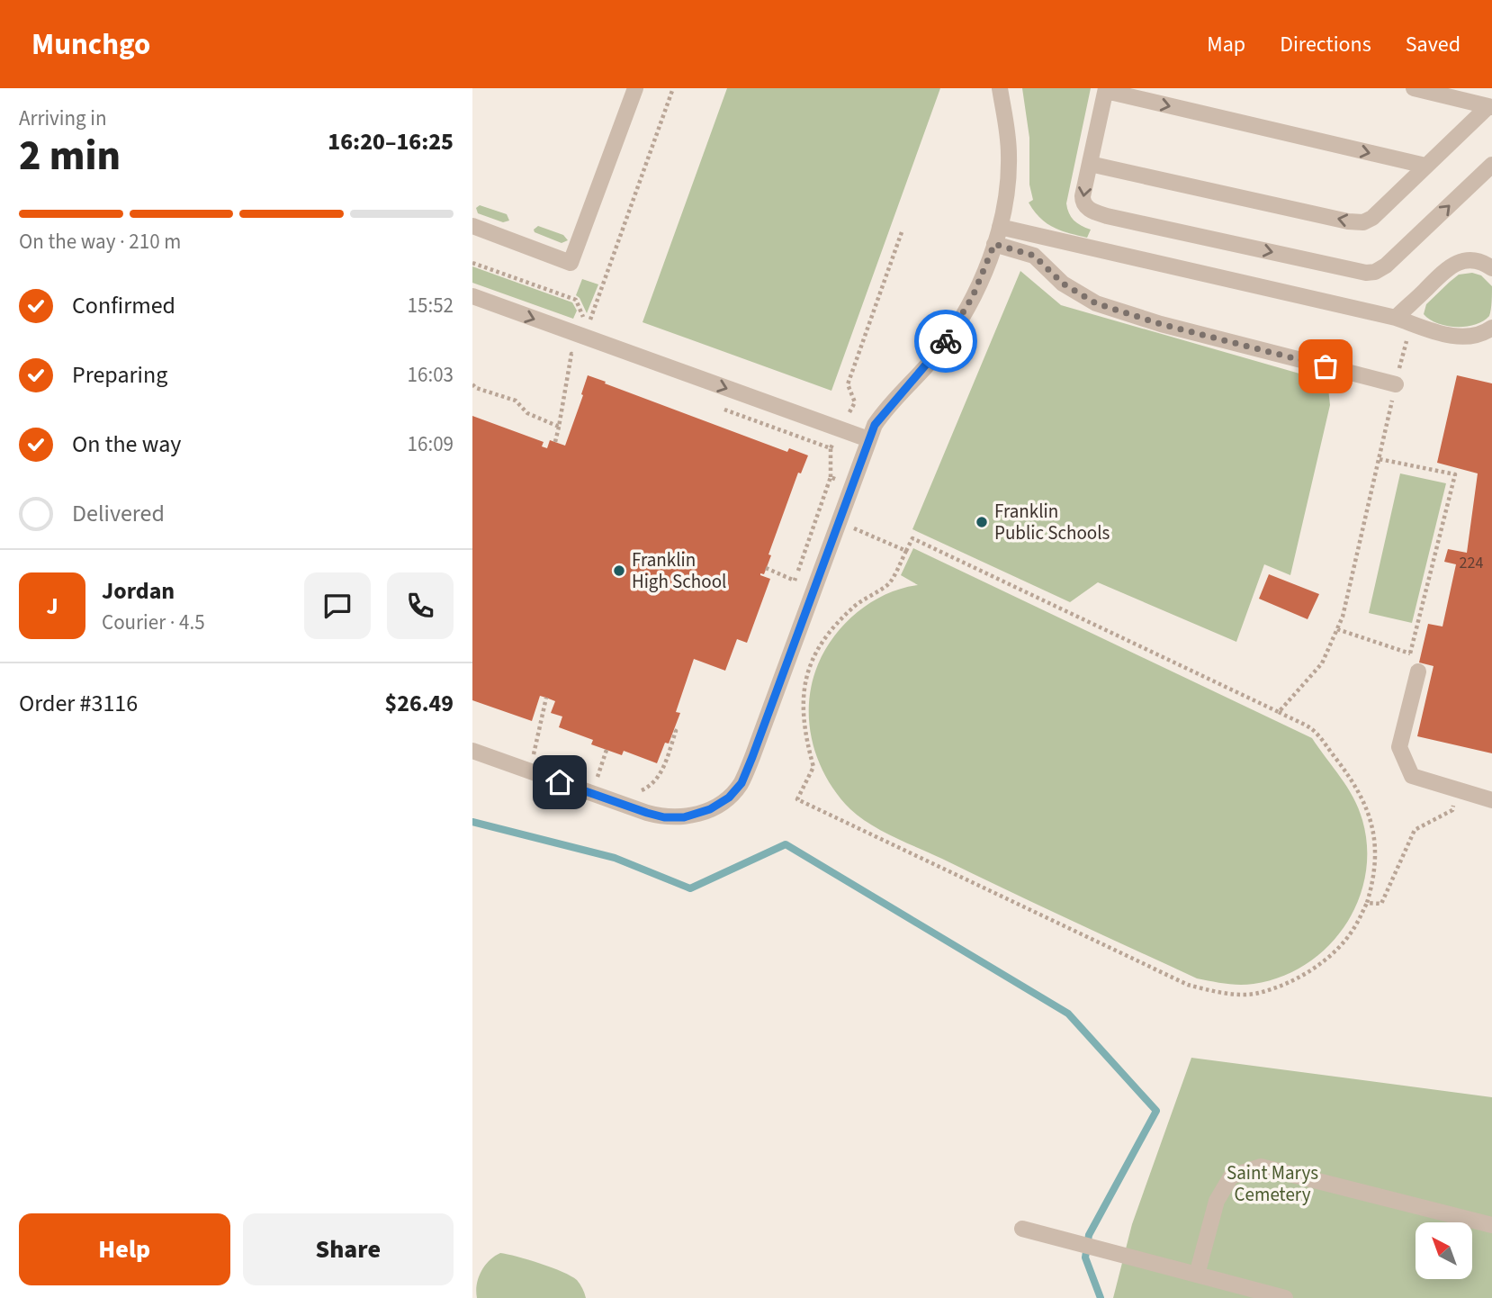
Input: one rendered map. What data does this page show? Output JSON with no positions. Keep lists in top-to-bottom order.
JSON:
{
  "parks": ["Saint Marys Cemetery"],
  "places": ["Franklin Public Schools", "Franklin High School"],
  "house_numbers": ["224"],
  "north": "top left",
  "page": {
    "header": "Munchgo",
    "nav": ["Map", "Directions", "Saved"],
    "heading": ["2 min", "Arriving in", "16:20–16:25"],
    "panel": [
      "Jordan",
      "Courier · 4.5",
      "Order #3116",
      "$26.49"
    ],
    "bar": "On the way · 210 m",
    "list": [
      ["Confirmed", "15:52"],
      ["Preparing", "16:03"],
      ["On the way", "16:09"],
      "Delivered"
    ],
    "round": "J",
    "buttons": ["Help", "Share"]
  }
}
